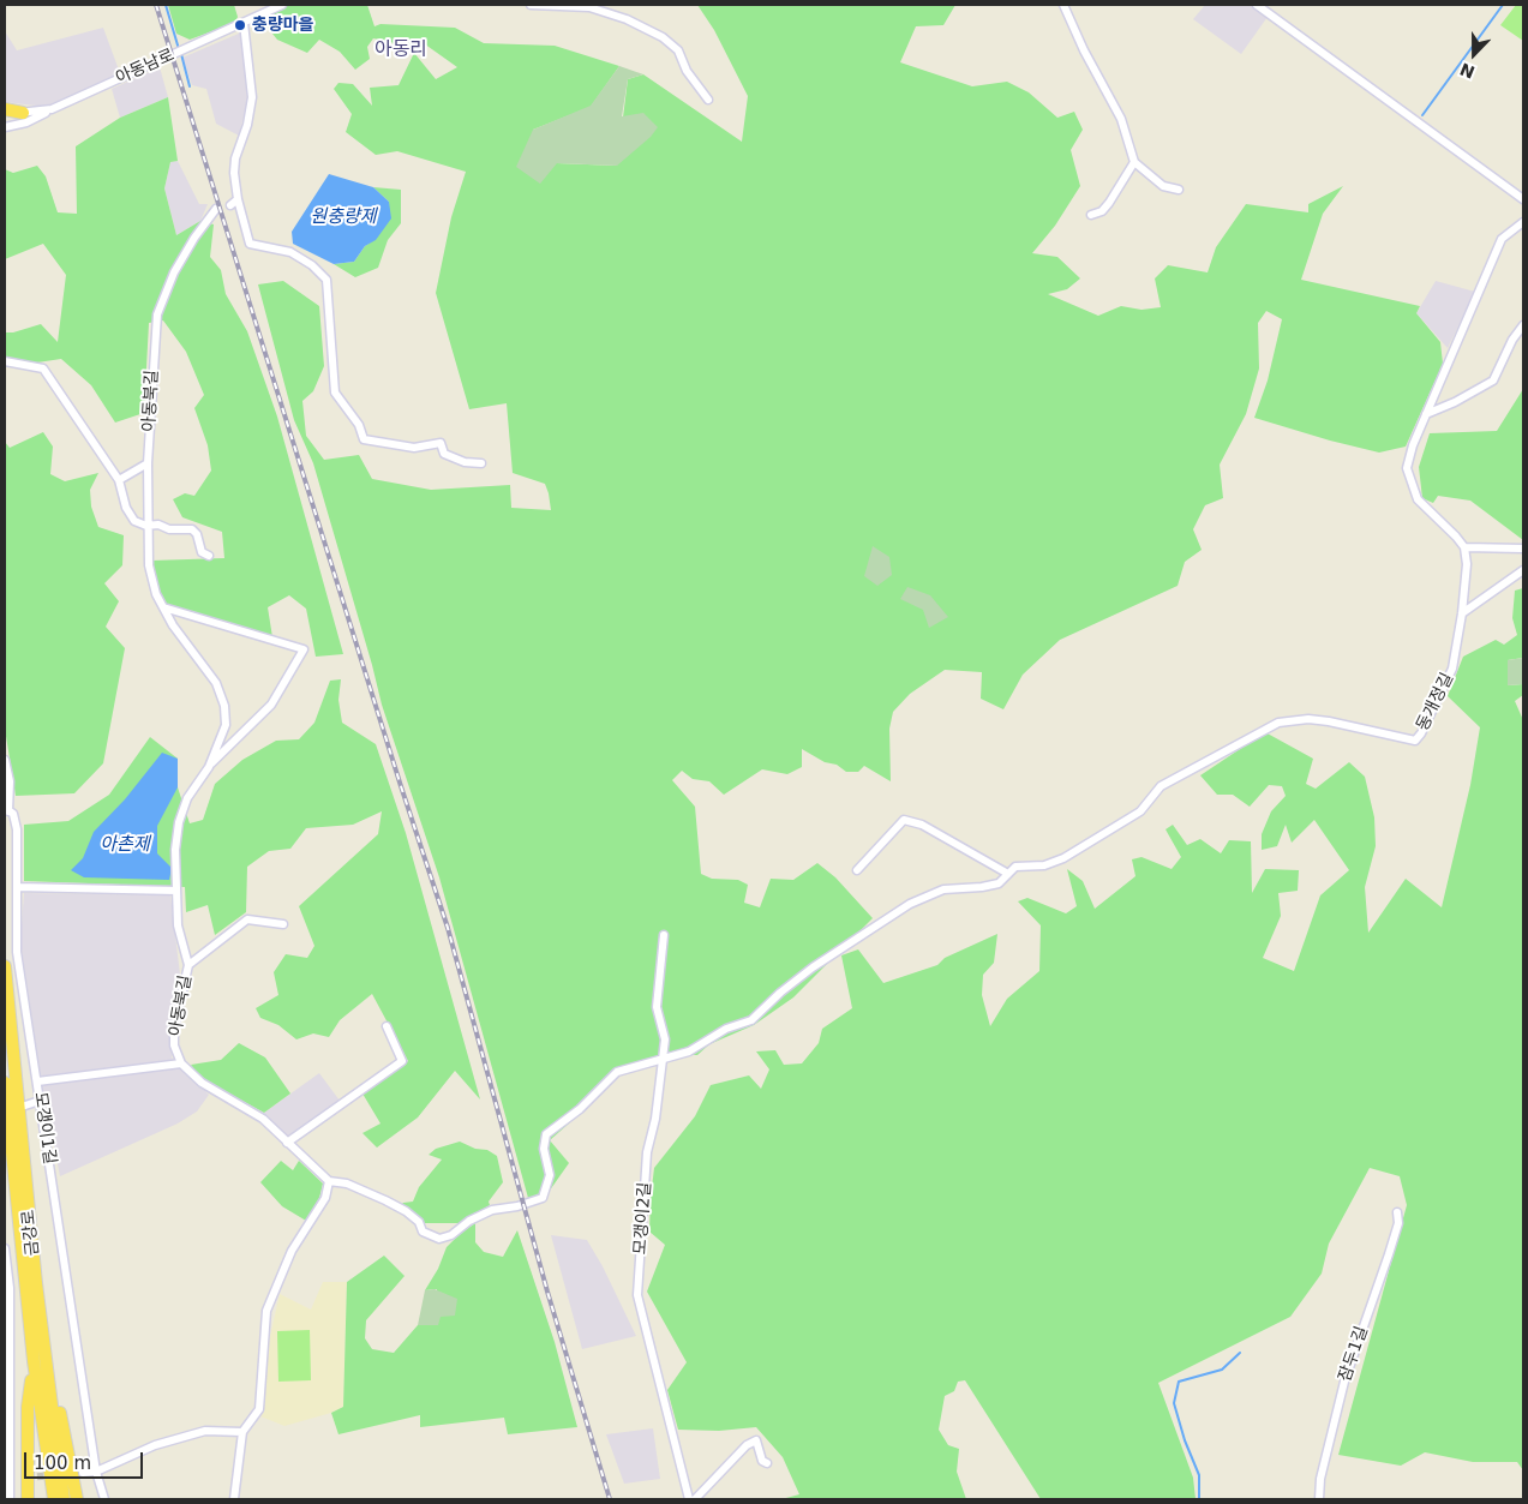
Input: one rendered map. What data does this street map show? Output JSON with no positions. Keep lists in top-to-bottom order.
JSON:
{
  "streets": {
    "highway": ["금강로"],
    "street": [
      "아동남로",
      "아동북길",
      "동개정길",
      "모갱이1길",
      "모갱이2길",
      "잠두1길"
    ]
  },
  "crossings": [
    ["동개정길", "모갱이2길"]
  ],
  "districts": ["아동리"],
  "water": ["원충량제", "아촌제"],
  "places": ["충량마을"],
  "scale_bar": "100 m",
  "north": "bottom"
}
